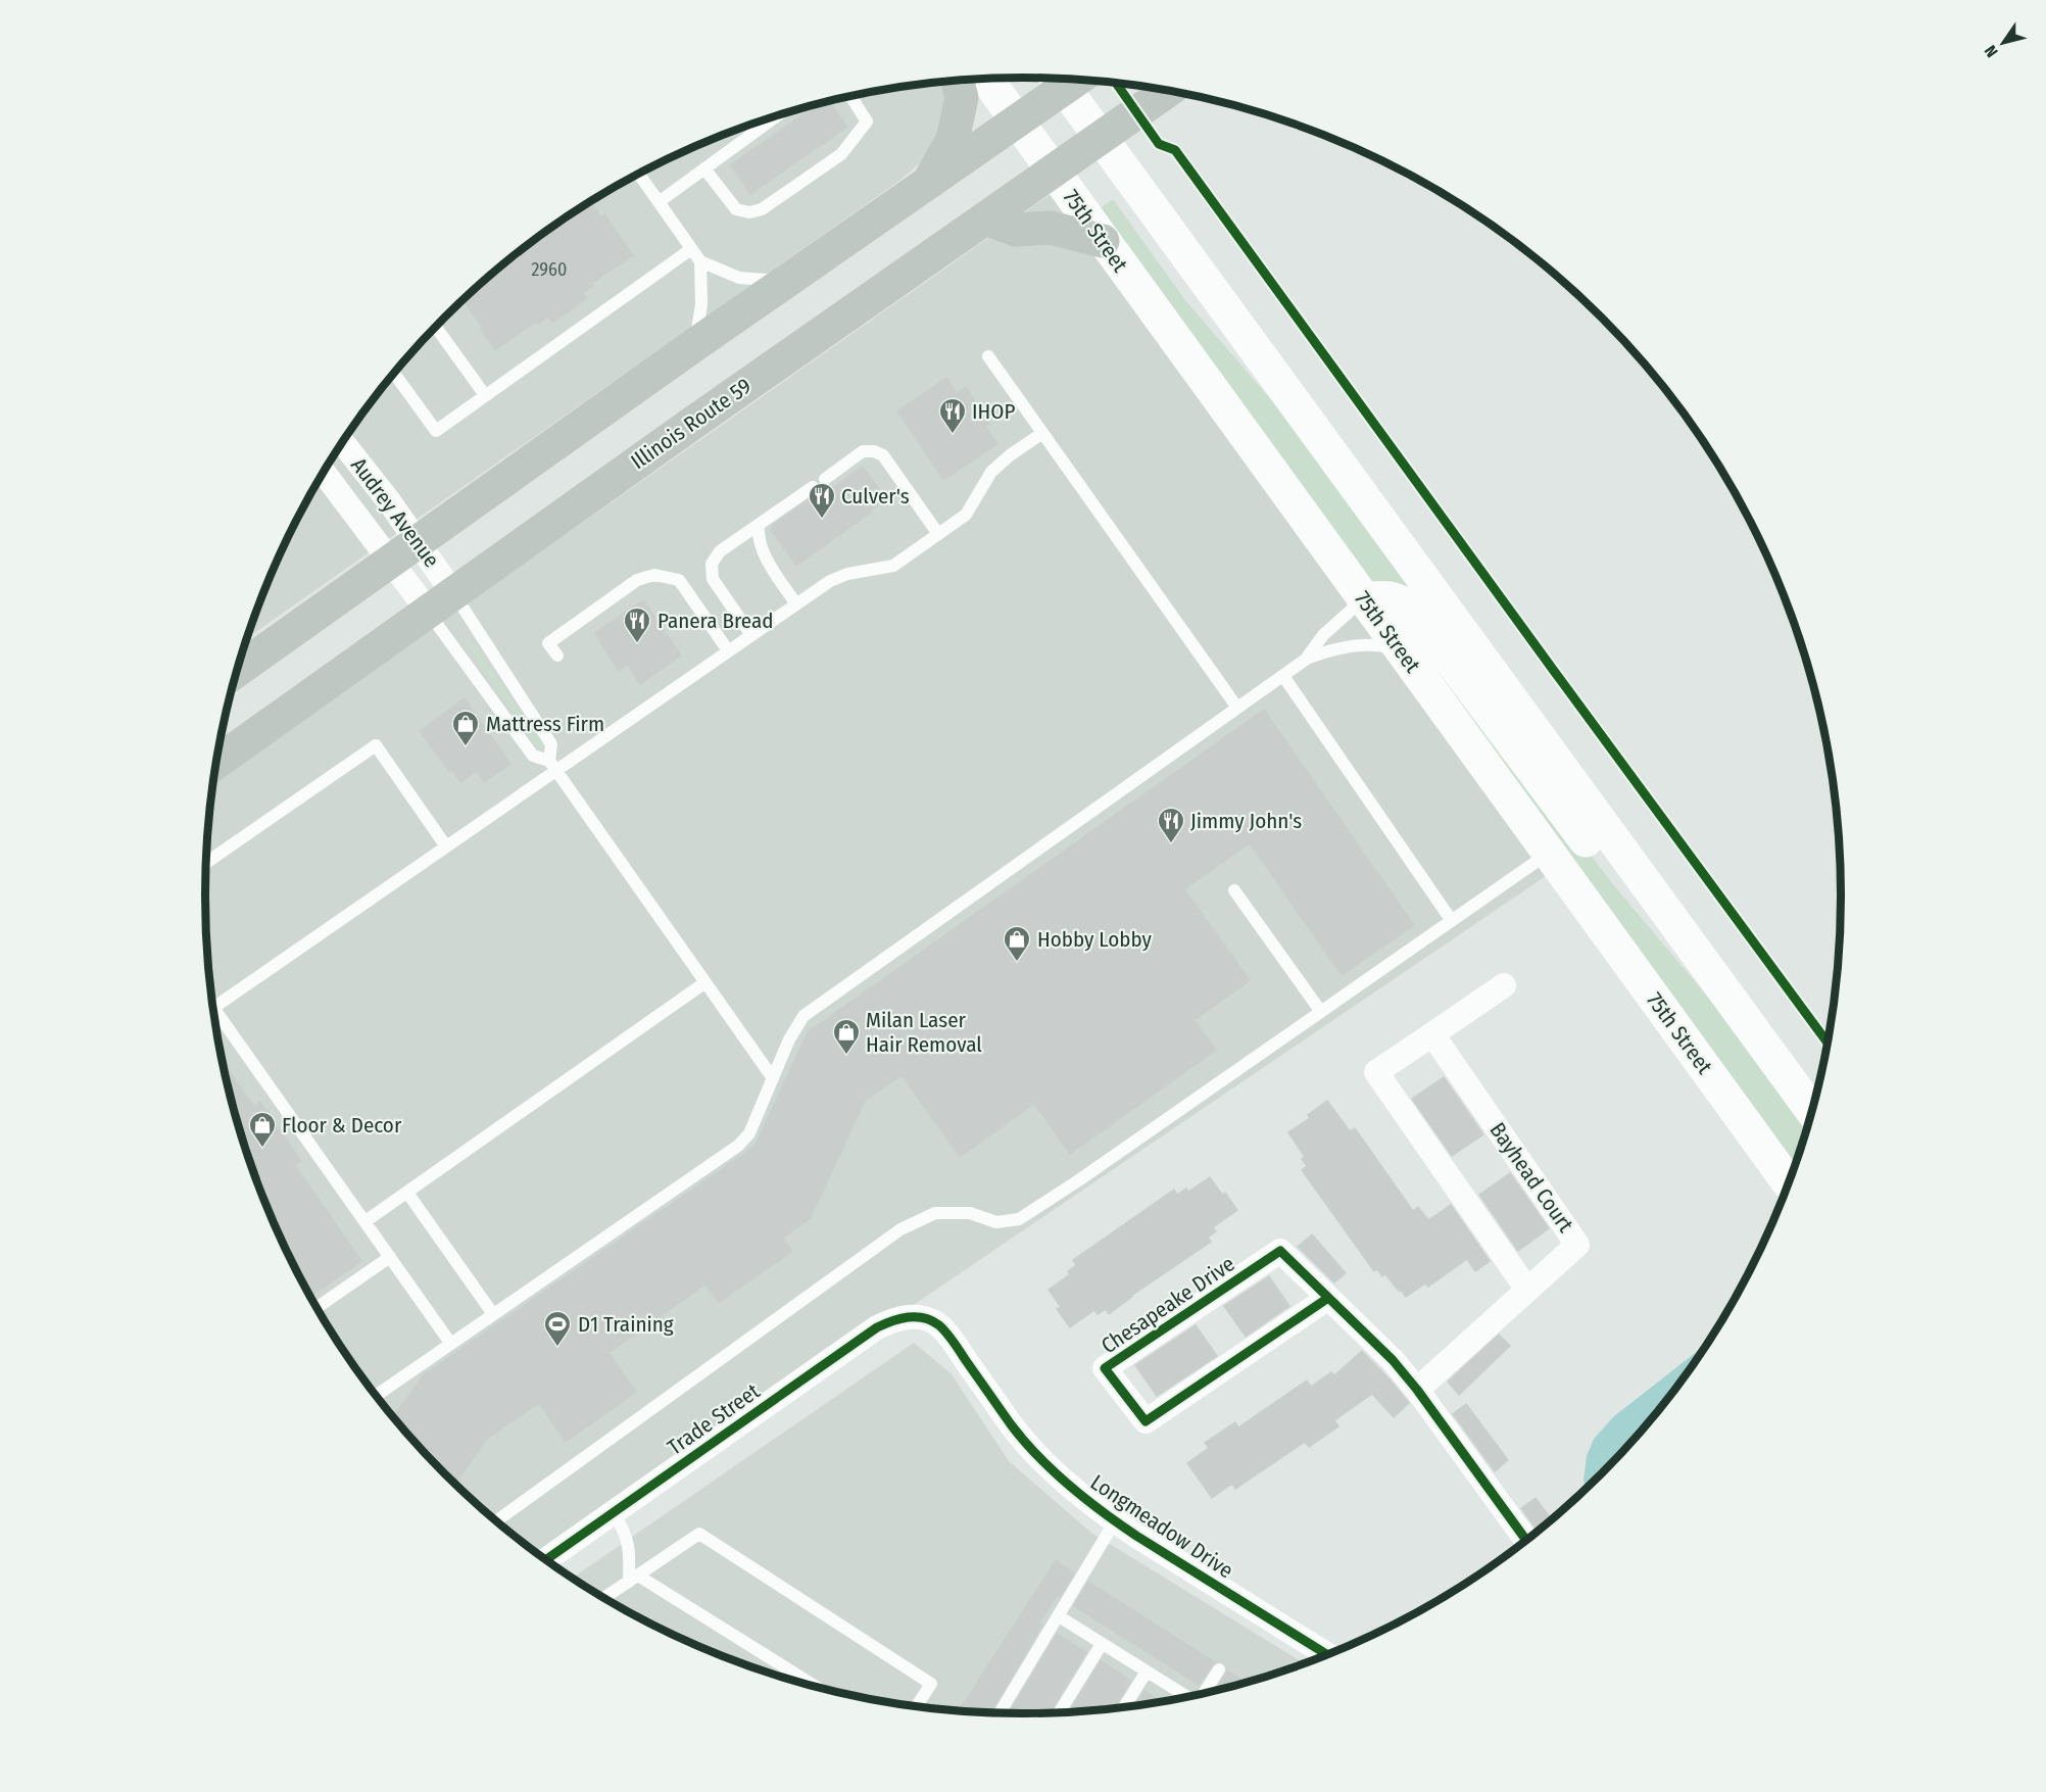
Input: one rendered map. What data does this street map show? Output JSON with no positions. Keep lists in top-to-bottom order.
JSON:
{
  "streets": {
    "main road": ["75th Street", "Illinois Route 59"],
    "street": [
      "Audrey Avenue",
      "Bayhead Court",
      "Chesapeake Drive",
      "Trade Street",
      "Longmeadow Drive"
    ]
  },
  "crossings": [
    ["75th Street", "Illinois Route 59"],
    ["Illinois Route 59", "Audrey Avenue"],
    ["Bayhead Court", "Chesapeake Drive"],
    ["Trade Street", "Longmeadow Drive"]
  ],
  "places": {
    "restaurant": [
      "IHOP",
      "Culver's",
      "Panera Bread",
      "Jimmy John's"
    ],
    "shop": [
      "Mattress Firm",
      "Hobby Lobby",
      "Milan Laser Hair Removal",
      "Floor & Decor"
    ],
    "sports": ["D1 Training"]
  },
  "house_numbers": ["2960"],
  "north": "bottom left"
}
